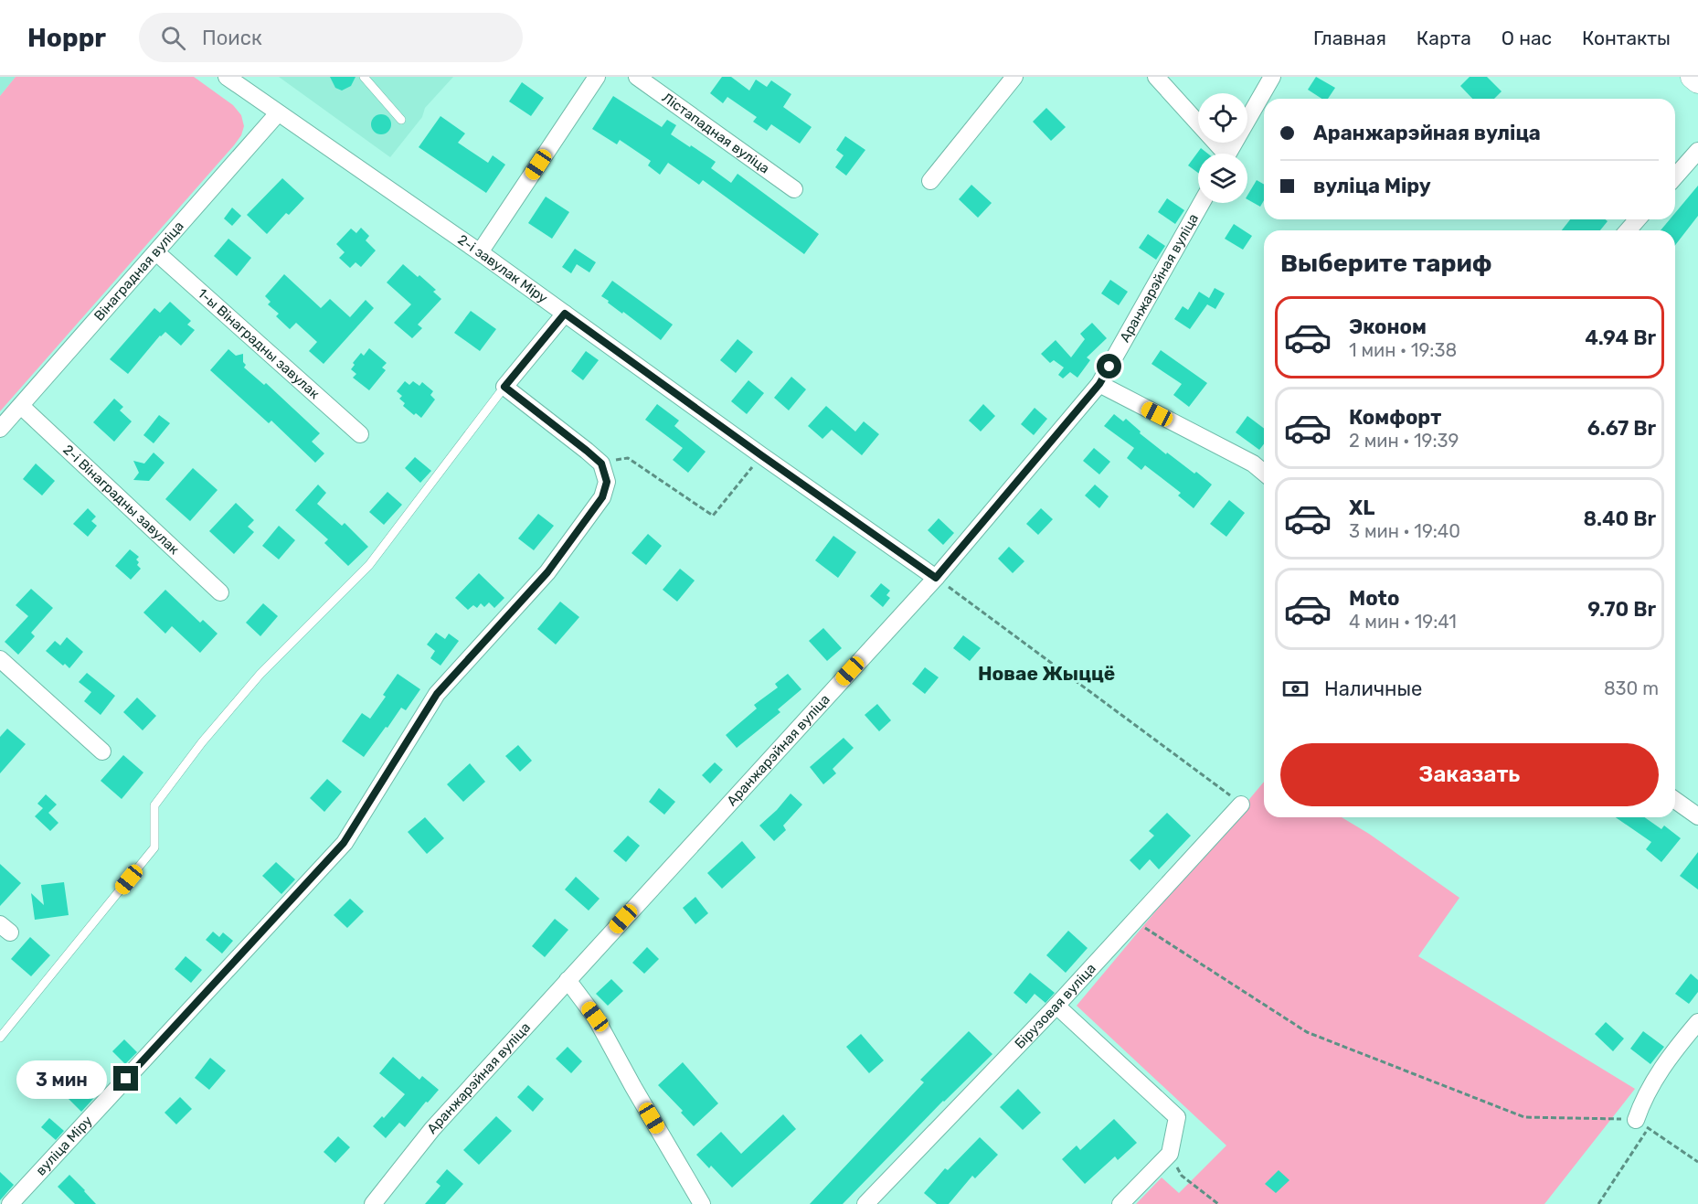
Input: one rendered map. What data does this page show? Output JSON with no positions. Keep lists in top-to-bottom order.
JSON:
{
  "streets": {
    "street": [
      "Лістападная вуліца",
      "2-і завулак Міру",
      "Вінаградная вуліца",
      "Аранжарэйная вуліца",
      "1-ы Вінаградны завулак",
      "2-і Вінаградны завулак",
      "Бірузовая вуліца",
      "вуліца Міру"
    ]
  },
  "crossings": [
    ["2-і завулак Міру", "Вінаградная вуліца"],
    ["2-і завулак Міру", "Аранжарэйная вуліца"],
    ["Вінаградная вуліца", "1-ы Вінаградны завулак"],
    ["Вінаградная вуліца", "2-і Вінаградны завулак"]
  ],
  "districts": ["Новае Жыццё"],
  "page": {
    "header": "Hoppr",
    "search": "Поиск",
    "nav": [
      "Главная",
      "Карта",
      "О нас",
      "Контакты"
    ],
    "banner": ["Аранжарэйная вуліца", "вуліца Міру"],
    "heading": "Выберите тариф",
    "list": [
      {
        "name": "Эконом",
        "note": "1 мин · 19:38",
        "value": "4.94 Br"
      },
      {
        "name": "Комфорт",
        "note": "2 мин · 19:39",
        "value": "6.67 Br"
      },
      {
        "name": "XL",
        "note": "3 мин · 19:40",
        "value": "8.40 Br"
      },
      {
        "name": "Moto",
        "note": "4 мин · 19:41",
        "value": "9.70 Br"
      }
    ],
    "pay": ["Наличные", "830 m"],
    "buttons": "Заказать",
    "bubble": "3 мин"
  }
}
